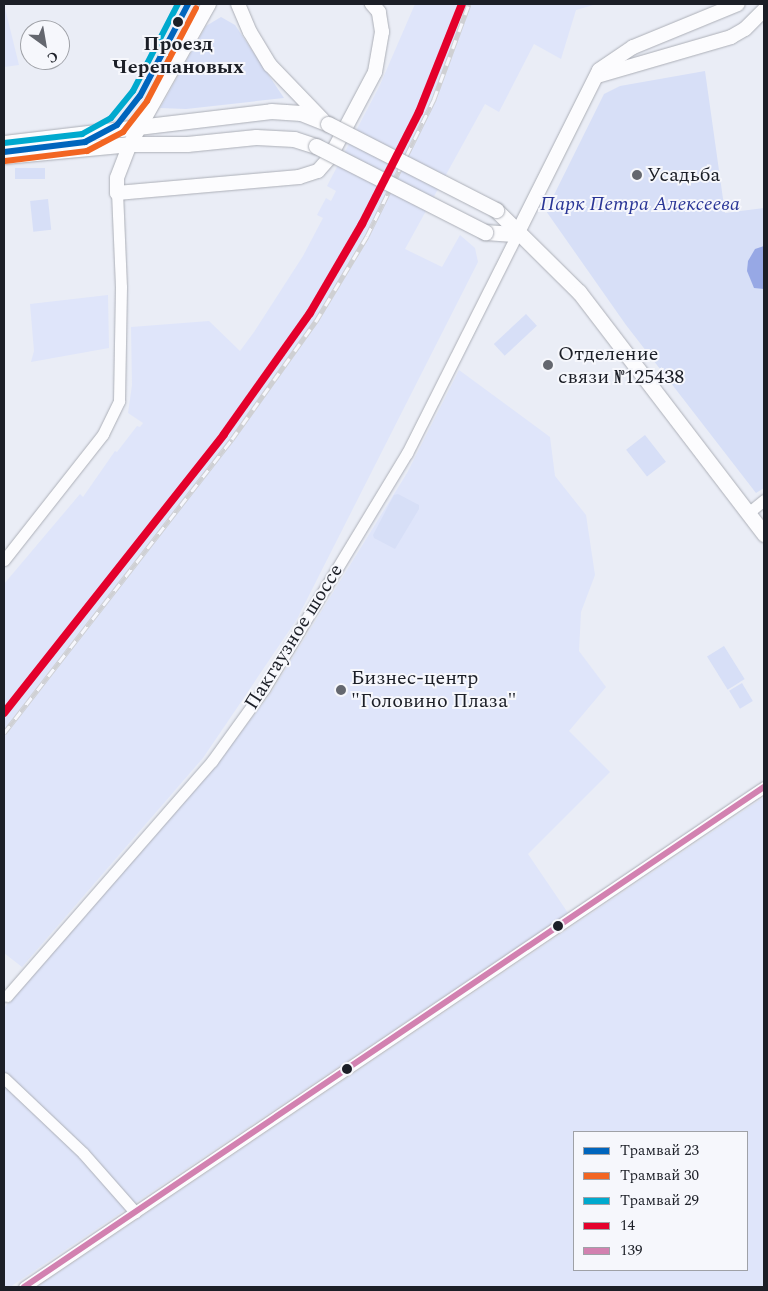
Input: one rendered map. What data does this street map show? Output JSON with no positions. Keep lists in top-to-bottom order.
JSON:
{
  "streets": {
    "street": ["Пакгаузное шоссе"]
  },
  "parks": ["Парк Петра Алексеева"],
  "places": [
    "Проезд Черепановых",
    "Усадьба",
    "Отделение связи №125438",
    "Бизнес-центр \"Головино Плаза\""
  ],
  "lines": [
    "tram line 23",
    "tram line 29",
    "transit line 14",
    "tram line 30",
    "transit line 139"
  ],
  "legend": [
    "Трамвай 23",
    "Трамвай 30",
    "Трамвай 29",
    "14",
    "139"
  ],
  "north": "bottom right"
}
